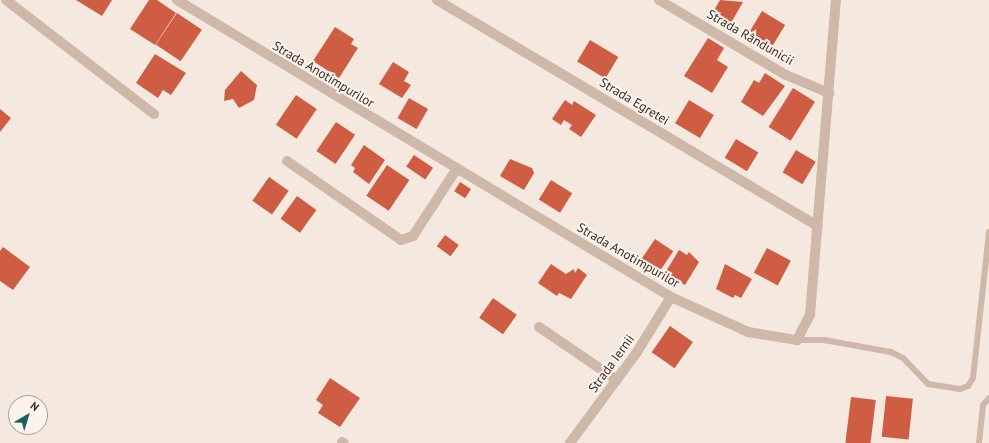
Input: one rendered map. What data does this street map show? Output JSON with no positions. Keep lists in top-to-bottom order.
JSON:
{
  "streets": {
    "street": [
      "Strada Rândunicii",
      "Strada Anotimpurilor",
      "Strada Egretei",
      "Strada Iernii"
    ]
  },
  "crossings": [
    ["Strada Anotimpurilor", "Strada Iernii"]
  ],
  "north": "top right"
}
